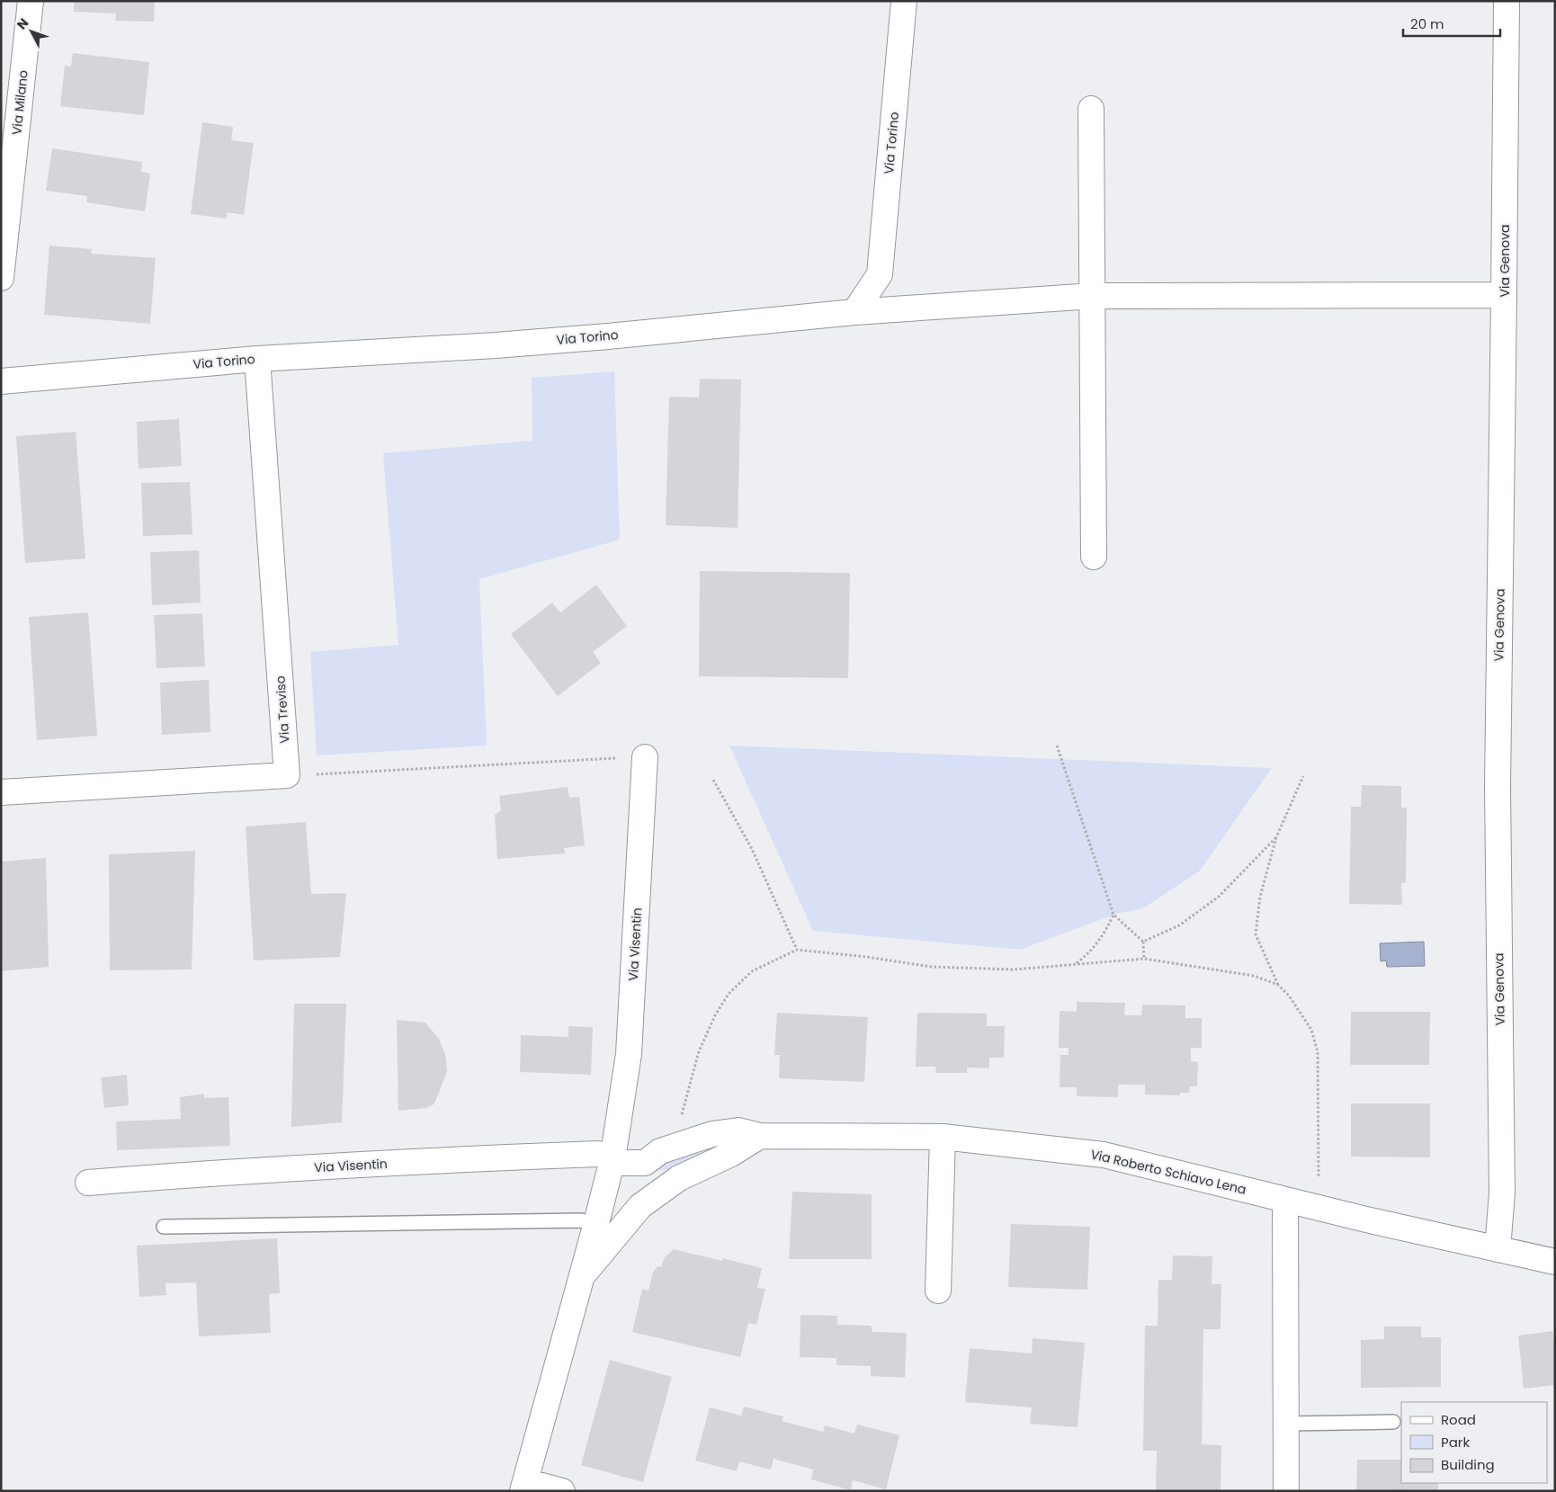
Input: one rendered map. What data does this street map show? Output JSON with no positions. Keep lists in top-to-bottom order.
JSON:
{
  "streets": {
    "street": [
      "Via Milano",
      "Via Torino",
      "Via Genova",
      "Via Treviso",
      "Via Visentin",
      "Via Roberto Schiavo Lena"
    ]
  },
  "crossings": [
    ["Via Torino", "Via Treviso"],
    ["Via Genova", "Via Roberto Schiavo Lena"],
    ["Via Visentin", "Via Roberto Schiavo Lena"]
  ],
  "legend": ["Road", "Park", "Building"],
  "scale_bar": "20 m",
  "north": "top left"
}
